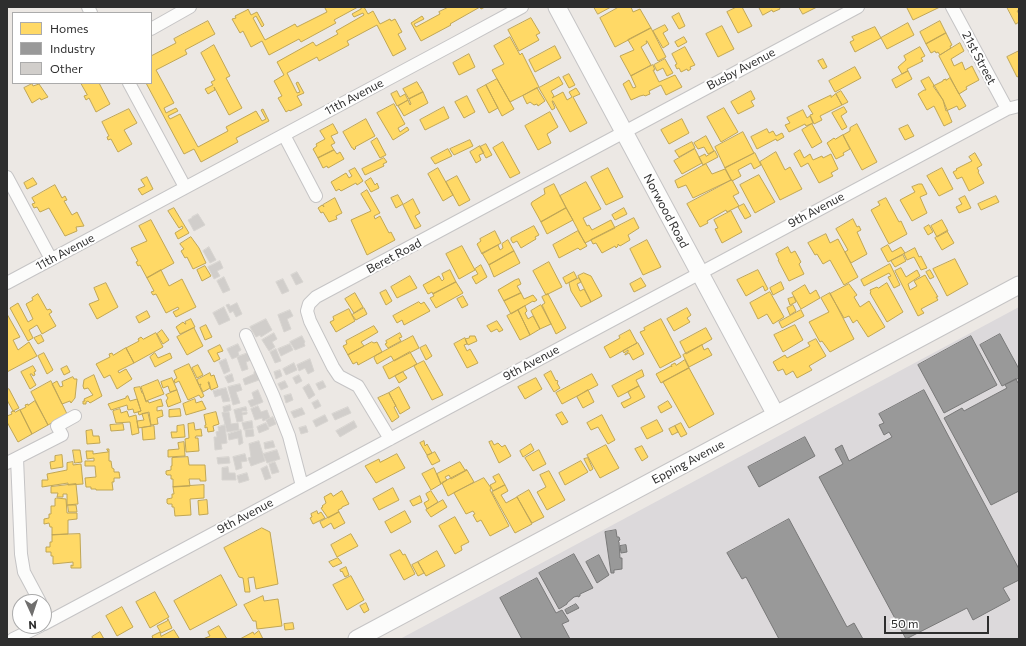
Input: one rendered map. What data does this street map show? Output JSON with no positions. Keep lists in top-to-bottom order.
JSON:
{
  "streets": {
    "street": [
      "21st Street",
      "Busby Avenue",
      "11th Avenue",
      "9th Avenue",
      "Norwood Road",
      "Beret Road",
      "Epping Avenue"
    ]
  },
  "crossings": [
    ["21st Street", "9th Avenue"],
    ["Busby Avenue", "Norwood Road"],
    ["Busby Avenue", "Beret Road"],
    ["9th Avenue", "Norwood Road"],
    ["9th Avenue", "Beret Road"],
    ["Norwood Road", "Beret Road"],
    ["Norwood Road", "Epping Avenue"]
  ],
  "legend": ["Homes", "Industry", "Other"],
  "scale_bar": "50 m",
  "north": "bottom"
}
